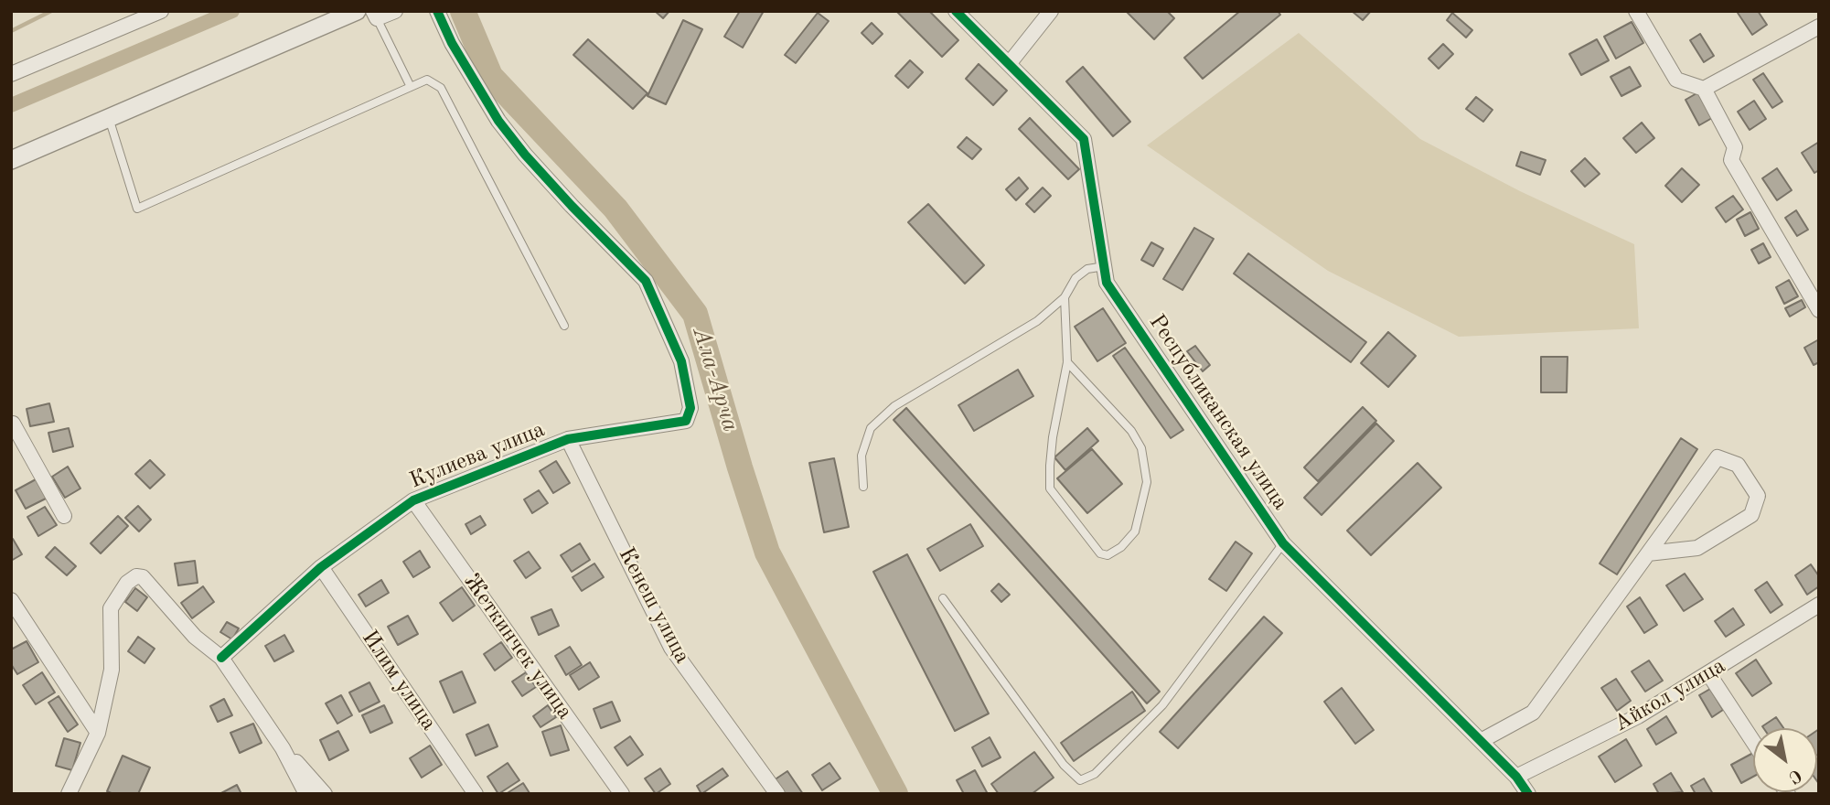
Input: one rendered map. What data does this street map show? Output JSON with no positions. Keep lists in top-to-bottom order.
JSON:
{
  "streets": {
    "street": [
      "Республиканская улица",
      "Кулиева улица",
      "Кенеш улица",
      "Жеткинчек улица",
      "Илим улица",
      "Айкол улица"
    ]
  },
  "crossings": [
    ["Республиканская улица", "Айкол улица"],
    ["Кулиева улица", "Кенеш улица"],
    ["Кулиева улица", "Жеткинчек улица"],
    ["Кулиева улица", "Илим улица"]
  ],
  "water": ["Ала-Арча"],
  "north": "bottom right"
}
